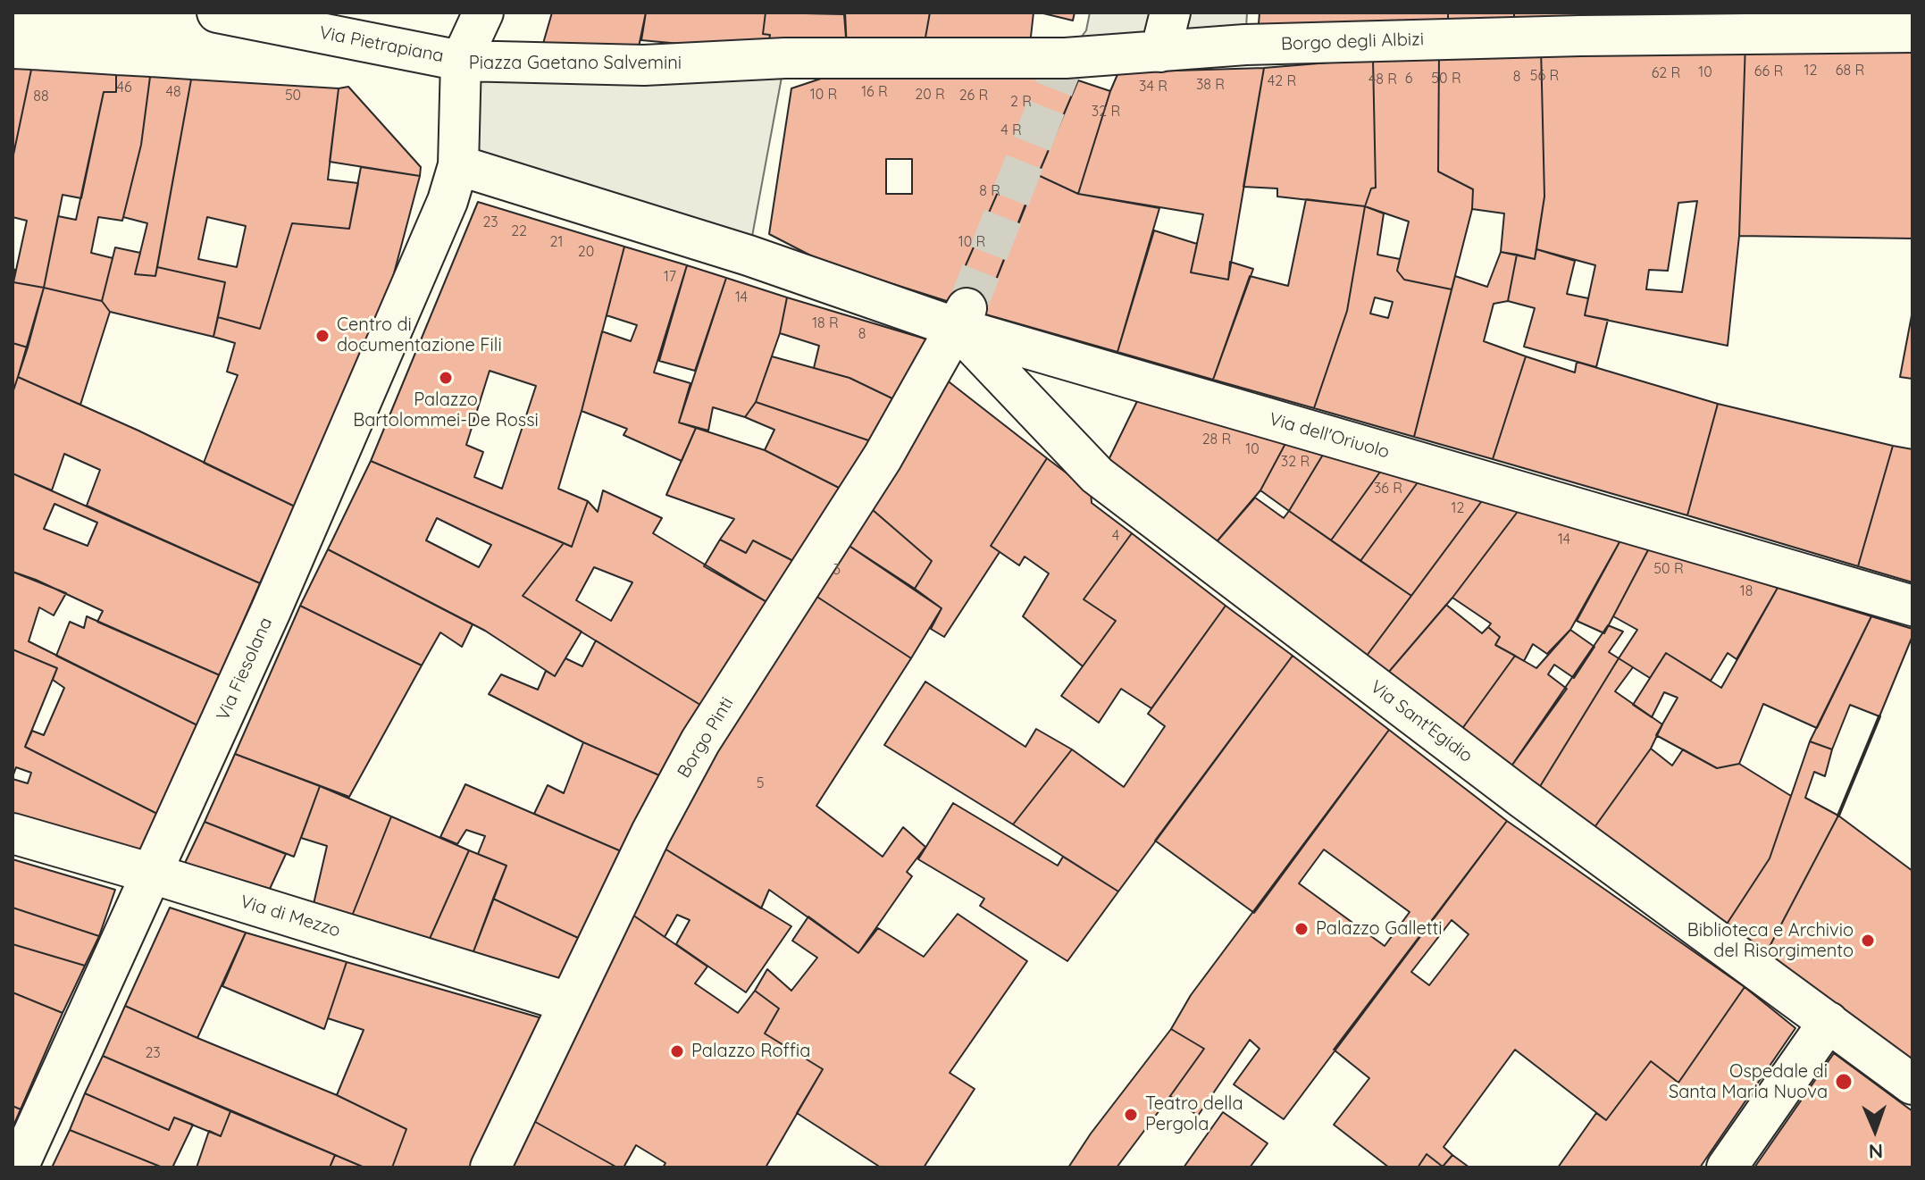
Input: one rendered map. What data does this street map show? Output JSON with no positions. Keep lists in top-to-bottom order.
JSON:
{
  "streets": {
    "street": [
      "Borgo degli Albizi",
      "Via Pietrapiana",
      "Piazza Gaetano Salvemini",
      "Via dell'Oriuolo",
      "Via Fiesolana",
      "Via Sant'Egidio",
      "Borgo Pinti",
      "Via di Mezzo"
    ]
  },
  "crossings": [
    ["Borgo degli Albizi", "Piazza Gaetano Salvemini"],
    ["Via Pietrapiana", "Piazza Gaetano Salvemini"],
    ["Piazza Gaetano Salvemini", "Via dell'Oriuolo"],
    ["Piazza Gaetano Salvemini", "Via Fiesolana"],
    ["Via dell'Oriuolo", "Via Fiesolana"],
    ["Via dell'Oriuolo", "Via Sant'Egidio"],
    ["Via dell'Oriuolo", "Borgo Pinti"],
    ["Via Fiesolana", "Via di Mezzo"],
    ["Via Sant'Egidio", "Borgo Pinti"],
    ["Borgo Pinti", "Via di Mezzo"]
  ],
  "places": [
    "Centro di documentazione Fili",
    "Palazzo Bartolommei-De Rossi",
    "Palazzo Galletti",
    "Biblioteca e Archivio del Risorgimento",
    "Palazzo Roffia",
    "Ospedale di Santa Maria Nuova",
    "Teatro della Pergola"
  ],
  "house_numbers": [
    "12",
    "68 R",
    "66 R",
    "10",
    "62 R",
    "56 R",
    "8",
    "6",
    "50 R",
    "48 R",
    "42 R",
    "38 R",
    "34 R",
    "46",
    "48",
    "16 R",
    "10 R",
    "20 R",
    "50",
    "26 R",
    "88",
    "2 R",
    "32 R",
    "4 R",
    "8 R",
    "23",
    "22",
    "21",
    "10 R",
    "20",
    "17",
    "14",
    "18 R",
    "8",
    "28 R",
    "10",
    "32 R",
    "36 R",
    "12",
    "4",
    "14",
    "50 R",
    "3",
    "18",
    "5",
    "23"
  ],
  "north": "bottom"
}
